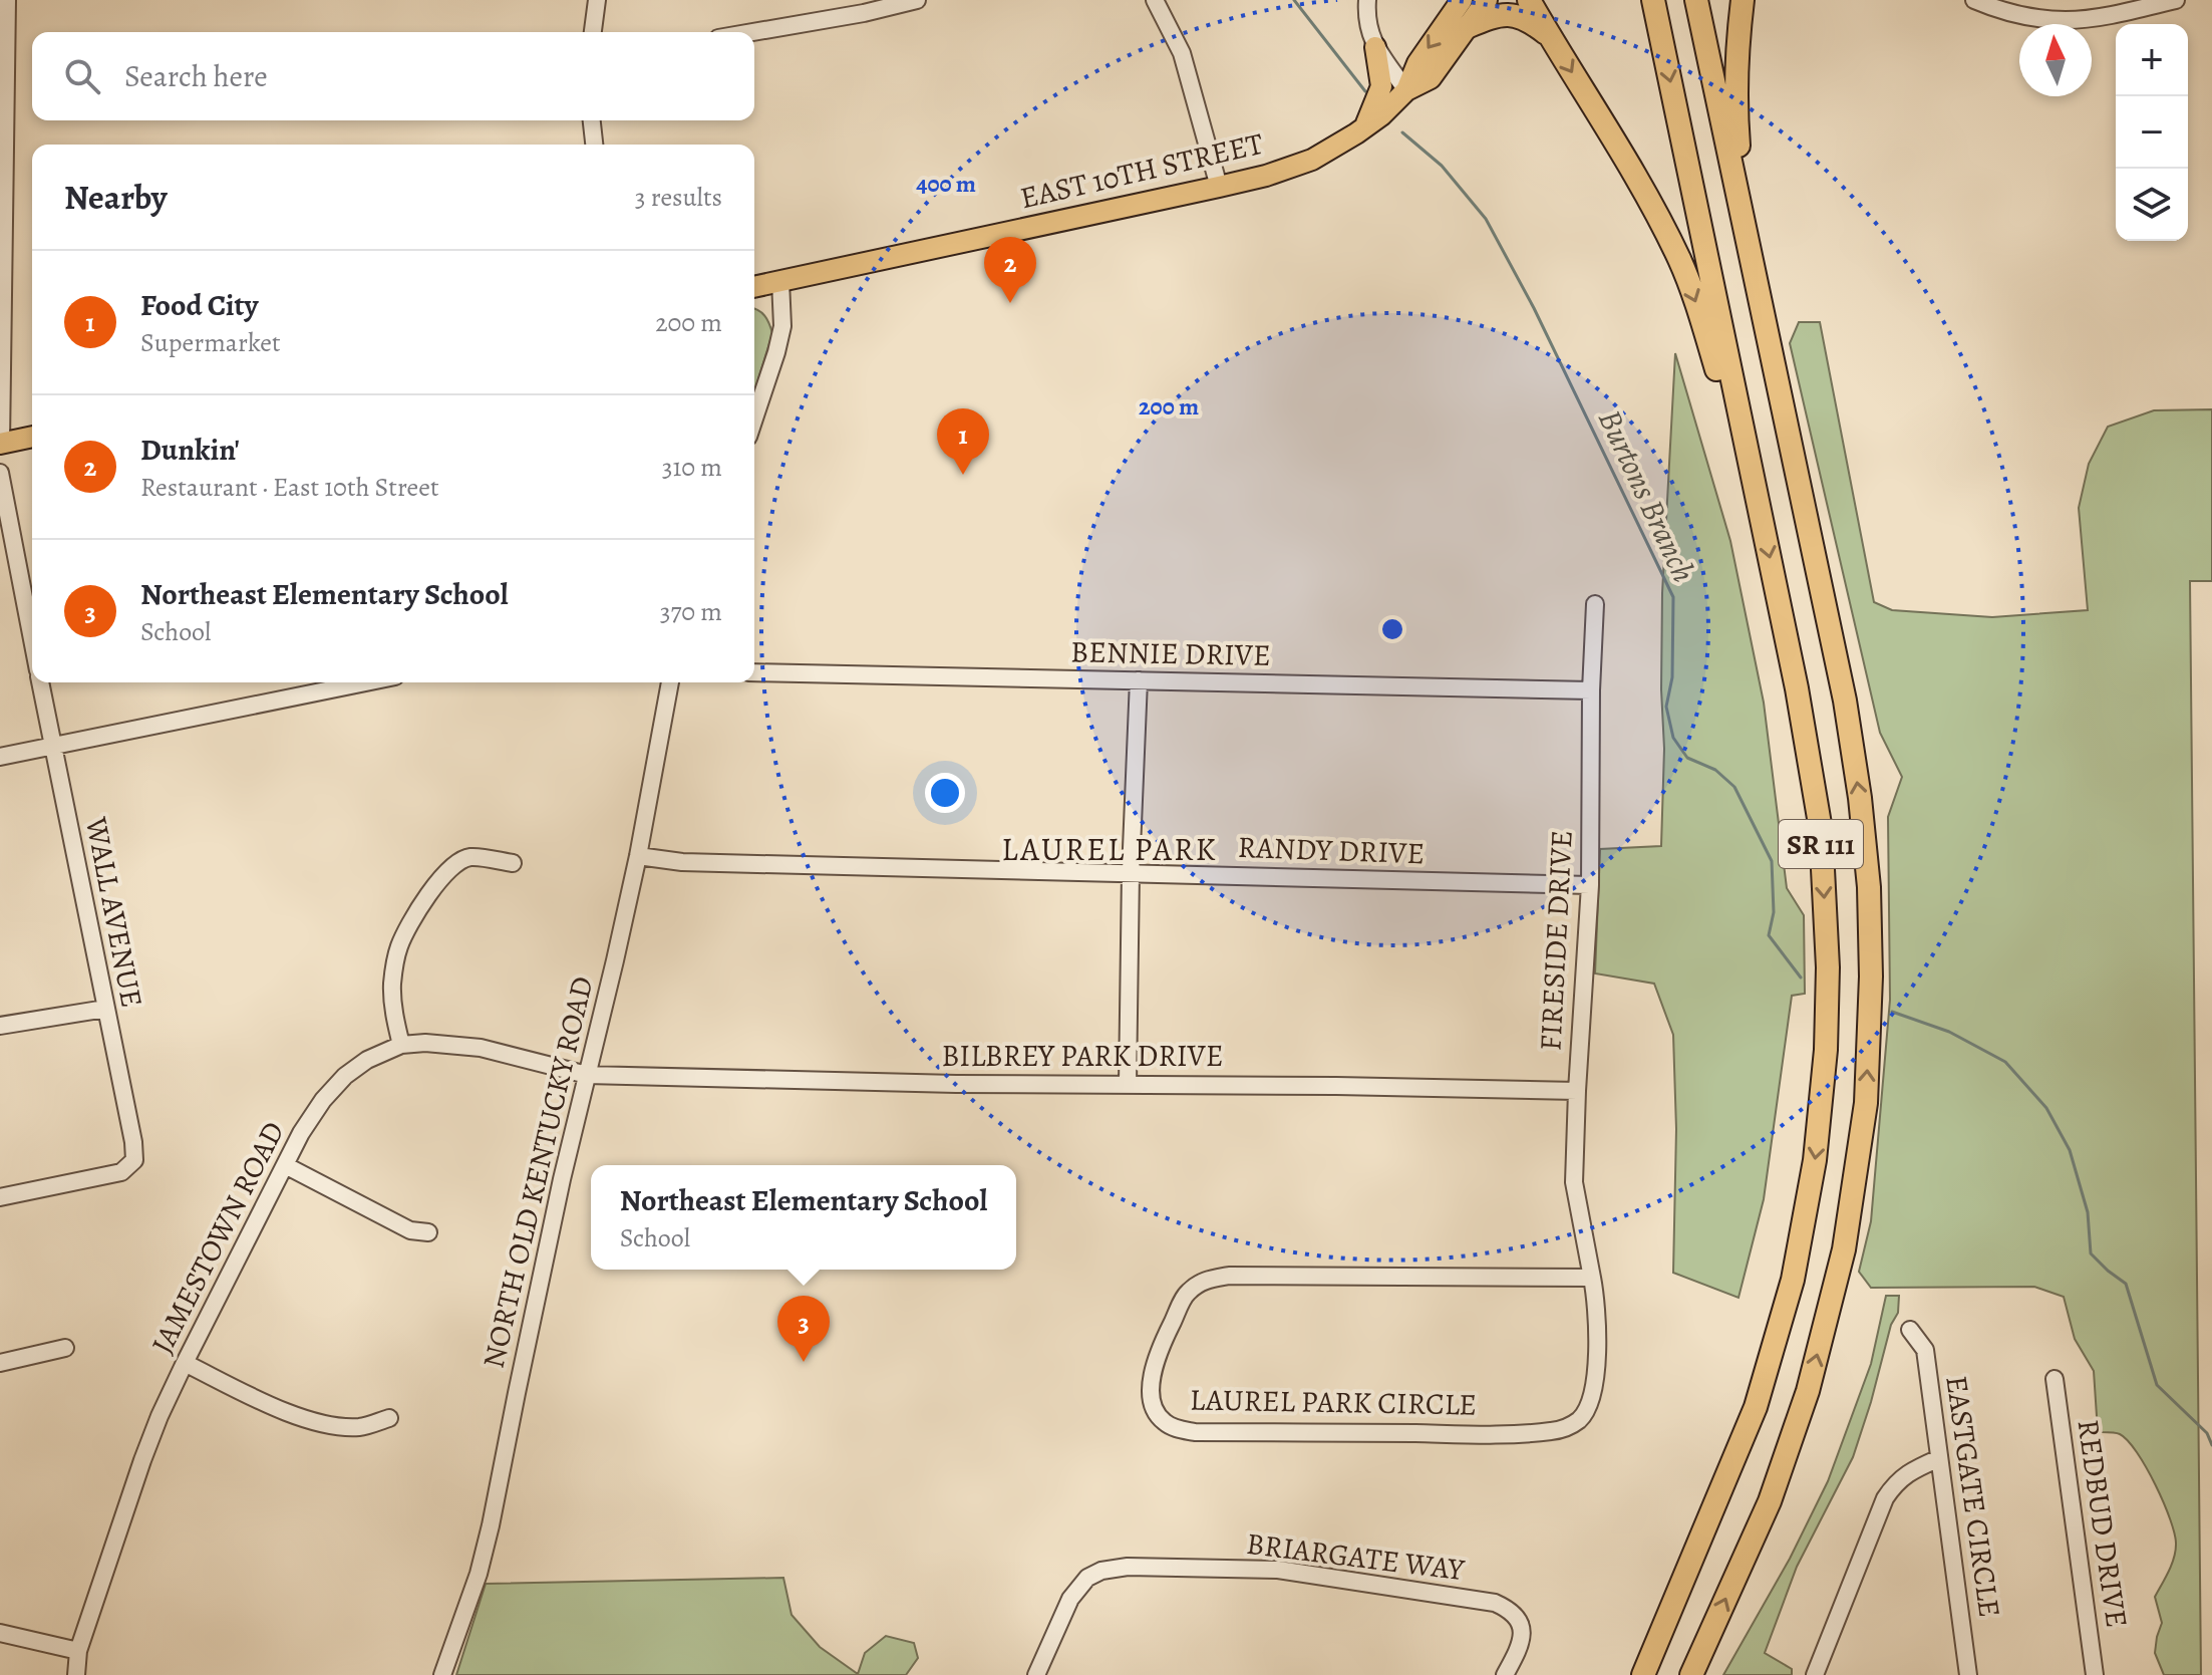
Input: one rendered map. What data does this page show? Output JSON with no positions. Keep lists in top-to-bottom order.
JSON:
{
  "streets": {
    "highway": ["SR 111"],
    "main road": ["EAST 10TH STREET"],
    "street": [
      "BENNIE DRIVE",
      "RANDY DRIVE",
      "WALL AVENUE",
      "FIRESIDE DRIVE",
      "BILBREY PARK DRIVE",
      "NORTH OLD KENTUCKY ROAD",
      "JAMESTOWN ROAD",
      "LAUREL PARK CIRCLE",
      "EASTGATE CIRCLE",
      "REDBUD DRIVE",
      "BRIARGATE WAY"
    ]
  },
  "crossings": [
    ["BENNIE DRIVE", "FIRESIDE DRIVE"],
    ["RANDY DRIVE", "FIRESIDE DRIVE"],
    ["RANDY DRIVE", "NORTH OLD KENTUCKY ROAD"],
    ["FIRESIDE DRIVE", "BILBREY PARK DRIVE"],
    ["FIRESIDE DRIVE", "LAUREL PARK CIRCLE"],
    ["BILBREY PARK DRIVE", "NORTH OLD KENTUCKY ROAD"],
    ["BILBREY PARK DRIVE", "JAMESTOWN ROAD"],
    ["NORTH OLD KENTUCKY ROAD", "JAMESTOWN ROAD"]
  ],
  "districts": ["LAUREL PARK"],
  "water": ["Burtons Branch"],
  "north": "top",
  "page": {
    "map_buttons": ["+", "−"],
    "search": "Search here",
    "heading": ["Nearby", "3 results"],
    "pins": ["2", "1", "3"],
    "list": [
      {
        "mark": "1",
        "name": "Food City",
        "note": "Supermarket",
        "value": "200 m"
      },
      {
        "mark": "2",
        "name": "Dunkin'",
        "note": "Restaurant · East 10th Street",
        "value": "310 m"
      },
      {
        "mark": "3",
        "name": "Northeast Elementary School",
        "note": "School",
        "value": "370 m"
      }
    ],
    "popup": ["Northeast Elementary School", "School"]
  },
  "rings": ["400 m", "200 m"]
}
